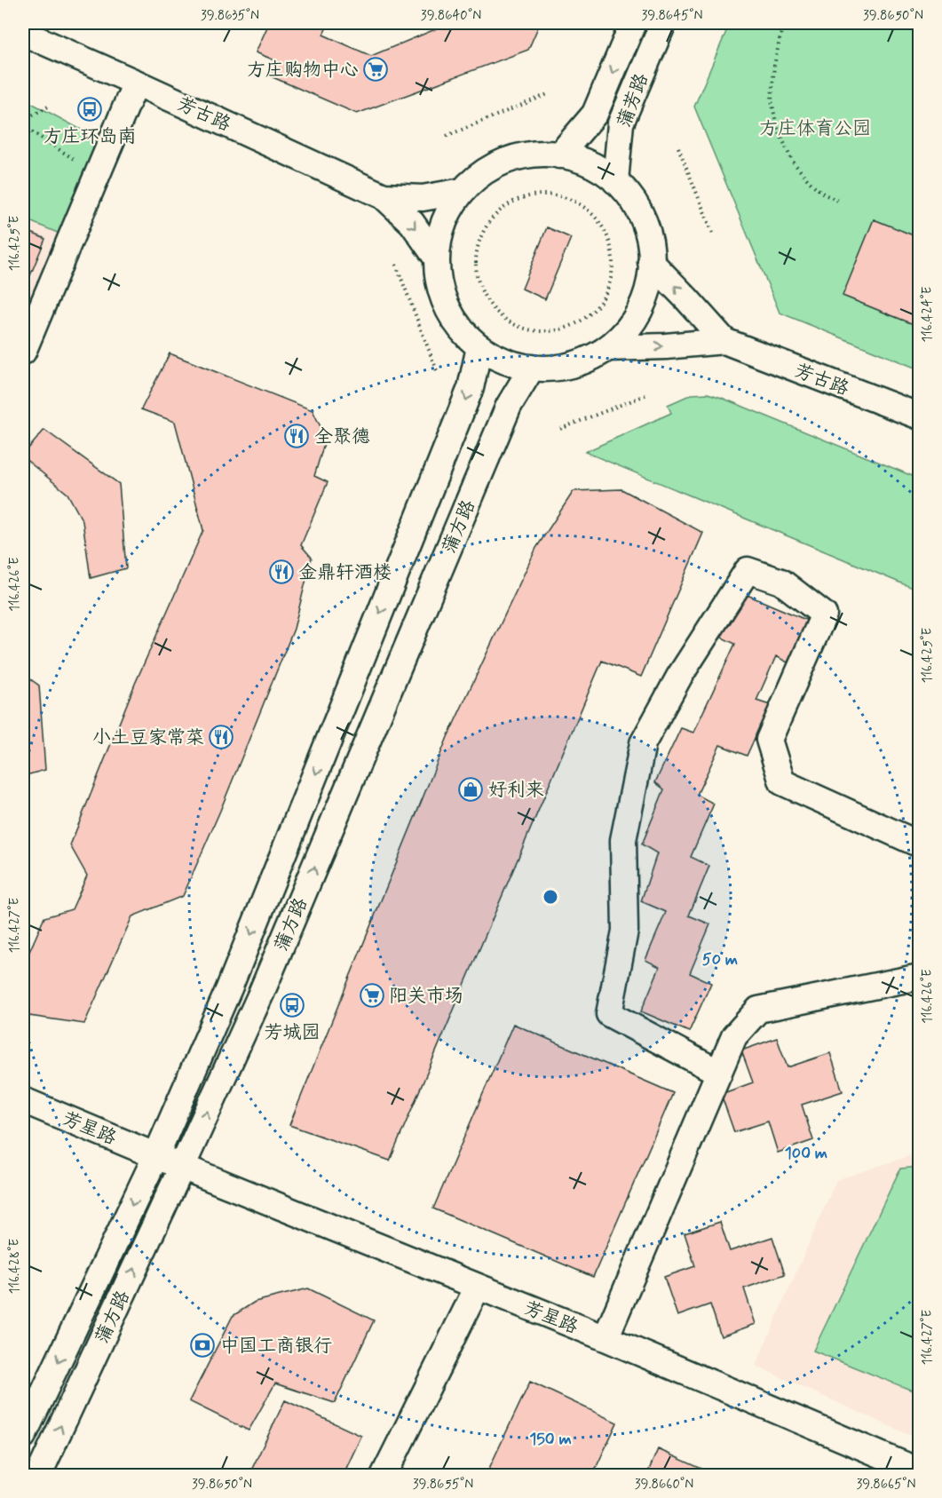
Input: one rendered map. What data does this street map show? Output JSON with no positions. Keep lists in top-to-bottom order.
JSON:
{
  "streets": {
    "street": [
      "蒲芳路",
      "芳古路",
      "蒲方路",
      "芳星路"
    ]
  },
  "crossings": [
    ["蒲方路", "芳星路"]
  ],
  "parks": ["方庄体育公园"],
  "places": {
    "supermarket": ["方庄购物中心", "阳关市场"],
    "bus stop": ["方庄环岛南", "芳城园"],
    "restaurant": ["全聚德", "金鼎轩酒楼", "小土豆家常菜"],
    "shop": ["好利来"],
    "bank": ["中国工商银行"]
  },
  "coordinates": [
    "39.8635°N",
    "39.8640°N",
    "39.8645°N",
    "39.8650°N",
    "116.425°E",
    "116.424°E",
    "116.426°E",
    "116.427°E",
    "116.428°E",
    "39.8655°N",
    "39.8660°N",
    "39.8665°N"
  ],
  "rings": ["50 m", "100 m", "150 m"]
}
